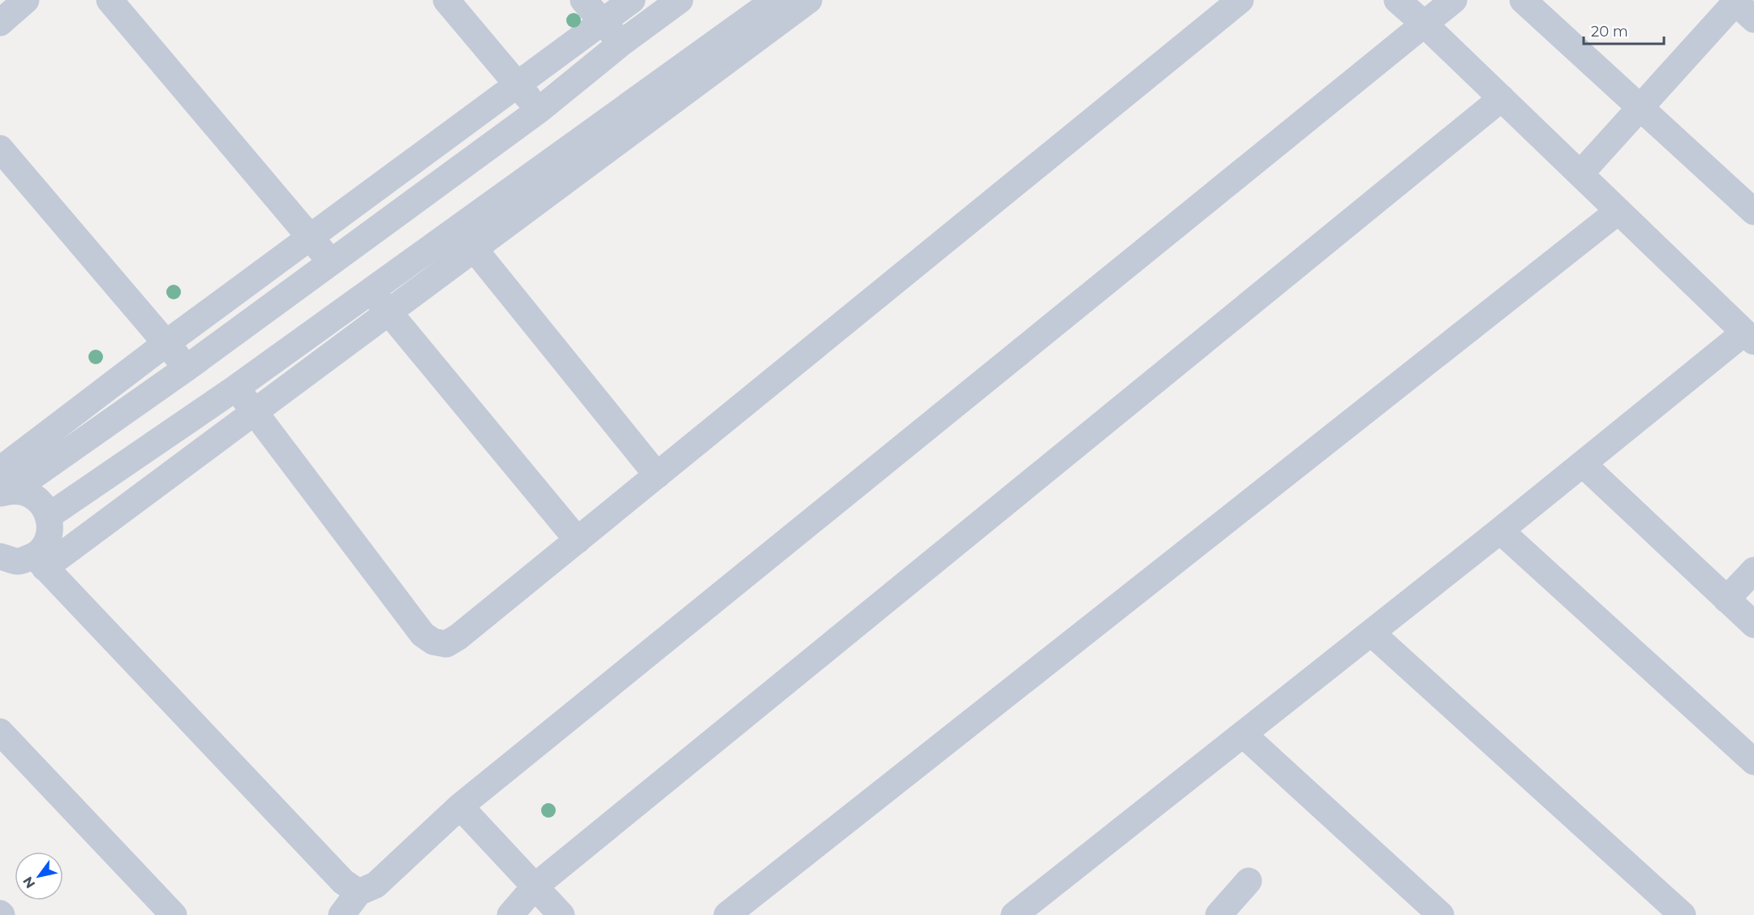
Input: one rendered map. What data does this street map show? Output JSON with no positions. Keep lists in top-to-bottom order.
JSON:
{
  "scale_bar": "20 m",
  "north": "bottom left"
}
